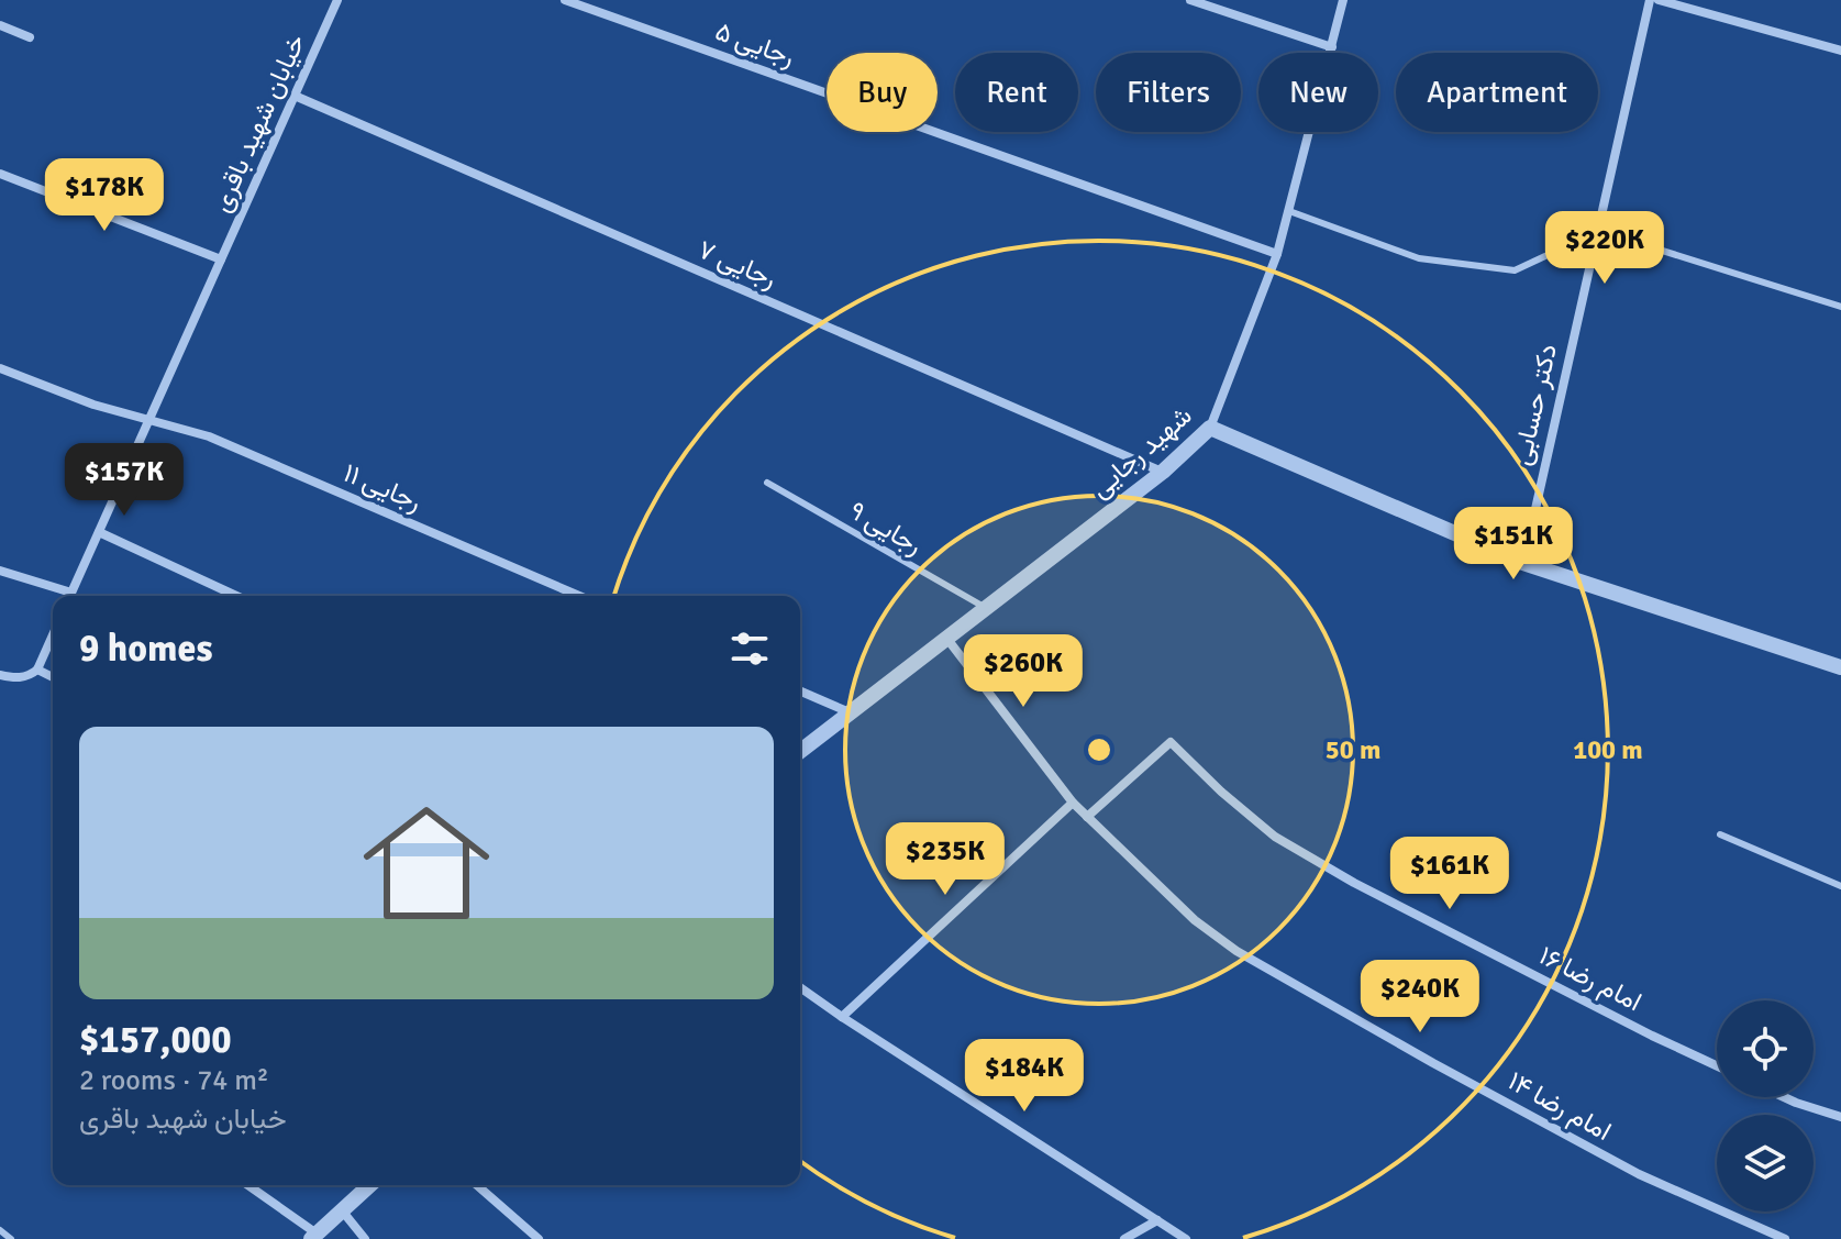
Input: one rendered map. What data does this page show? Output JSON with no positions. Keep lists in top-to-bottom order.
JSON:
{
  "streets": {
    "street": [
      "رجایی ۵",
      "خیابان شهید باقری",
      "رجایی ۷",
      "دکتر حسابی",
      "شهید رجایی",
      "رجایی ۱۱",
      "امام رضا ۱۶",
      "امام رضا ۱۴"
    ],
    "lane": ["رجایی ۹"]
  },
  "crossings": [
    ["رجایی ۵", "شهید رجایی"],
    ["خیابان شهید باقری", "رجایی ۷"],
    ["خیابان شهید باقری", "رجایی ۱۱"],
    ["رجایی ۷", "شهید رجایی"],
    ["شهید رجایی", "رجایی ۹"],
    ["شهید رجایی", "امام رضا ۱۴"],
    ["امام رضا ۱۶", "امام رضا ۱۴"]
  ],
  "page": {
    "chip": [
      "Buy",
      "Rent",
      "Filters",
      "New",
      "Apartment"
    ],
    "price": [
      "$178K",
      "$220K",
      "$157K",
      "$151K",
      "$260K",
      "$235K",
      "$161K",
      "$240K",
      "$184K"
    ],
    "heading": "9 homes",
    "list": [
      {
        "name": "$157,000",
        "note": "2 rooms · 74 m² · خیابان شهید باقری"
      }
    ]
  },
  "rings": ["50 m", "100 m"]
}
